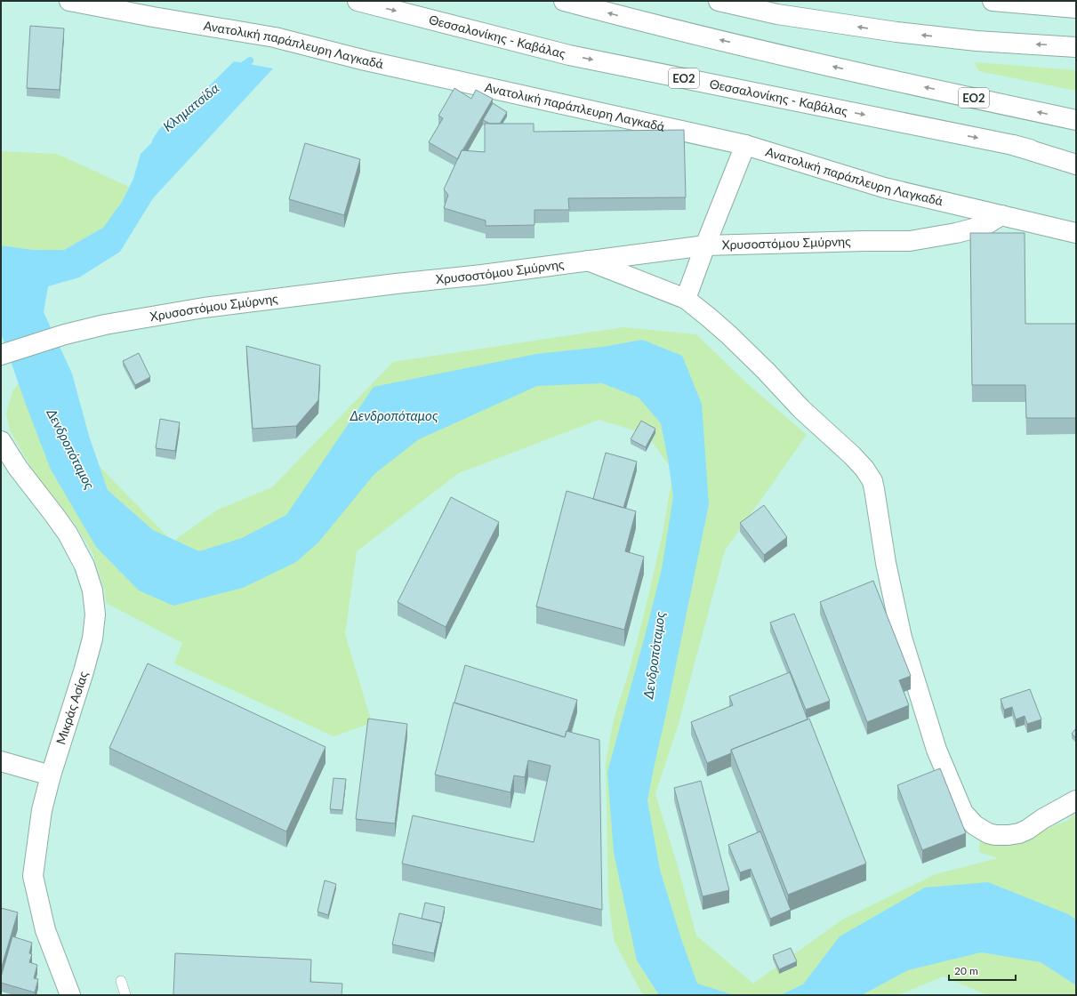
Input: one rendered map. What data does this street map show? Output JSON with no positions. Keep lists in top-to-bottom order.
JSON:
{
  "streets": {
    "main road": [
      "Θεσσαλονίκης - Καβάλας",
      "Ανατολική παράπλευρη Λαγκαδά",
      "ΕΟ2",
      "Χρυσοστόμου Σμύρνης",
      "Μικράς Ασίας"
    ]
  },
  "crossings": [
    ["Ανατολική παράπλευρη Λαγκαδά", "Χρυσοστόμου Σμύρνης"]
  ],
  "water": ["Κληματσίδα", "Δενδροπόταμος"],
  "scale_bar": "20 m"
}
